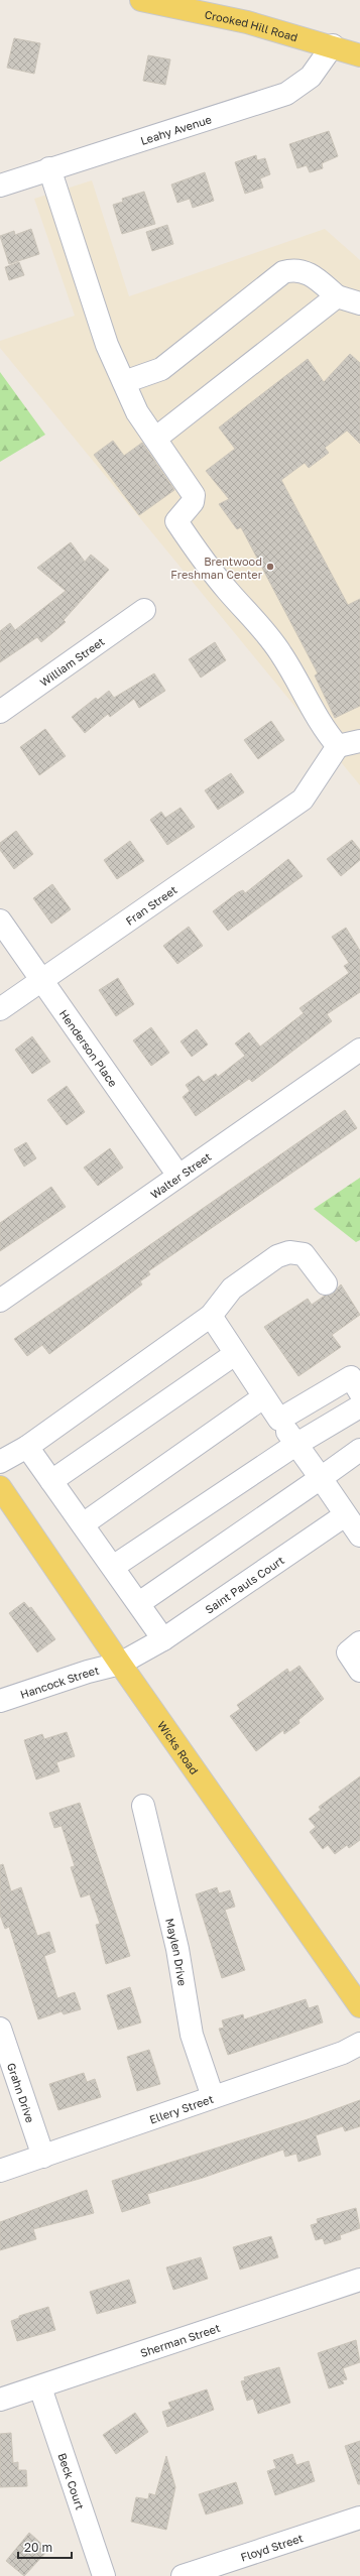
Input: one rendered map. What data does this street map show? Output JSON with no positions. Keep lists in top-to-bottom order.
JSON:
{
  "streets": {
    "main road": ["Crooked Hill Road", "Wicks Road"],
    "street": [
      "Leahy Avenue",
      "William Street",
      "Fran Street",
      "Henderson Place",
      "Walter Street",
      "Saint Pauls Court",
      "Hancock Street",
      "Maylen Drive",
      "Grahn Drive",
      "Ellery Street",
      "Sherman Street",
      "Beck Court",
      "Floyd Street"
    ]
  },
  "crossings": [
    ["Crooked Hill Road", "Leahy Avenue"],
    ["Fran Street", "Henderson Place"],
    ["Henderson Place", "Walter Street"],
    ["Saint Pauls Court", "Hancock Street"],
    ["Saint Pauls Court", "Wicks Road"],
    ["Hancock Street", "Wicks Road"],
    ["Maylen Drive", "Ellery Street"],
    ["Grahn Drive", "Ellery Street"],
    ["Sherman Street", "Beck Court"]
  ],
  "places": ["Brentwood Freshman Center"],
  "scale_bar": "20 m"
}
